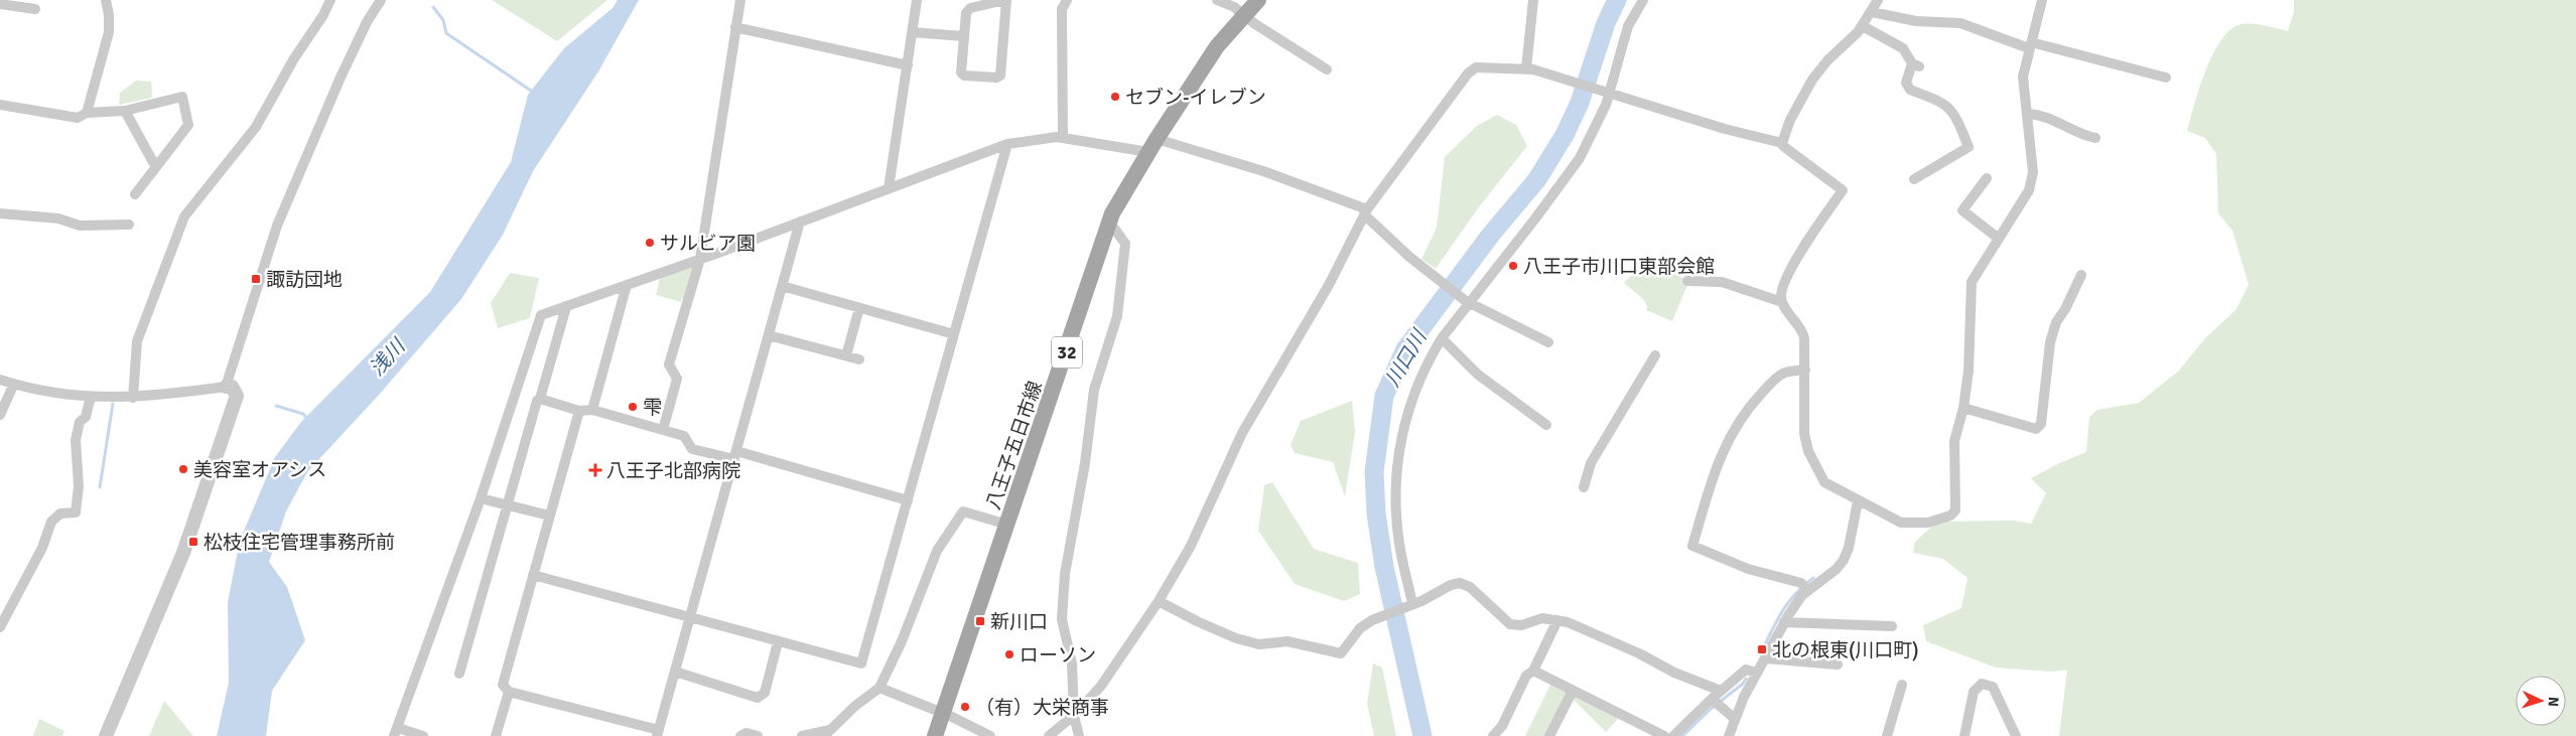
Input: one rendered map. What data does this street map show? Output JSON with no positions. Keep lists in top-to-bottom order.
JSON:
{
  "streets": {
    "main road": ["32", "八王子五日市線"]
  },
  "water": ["浅川", "川口川"],
  "places": {
    "other": [
      "セブン-イレブン",
      "サルビア園",
      "八王子市川口東部会館",
      "雫",
      "美容室オアシス",
      "ローソン",
      "（有）大栄商事"
    ],
    "transit": [
      "諏訪団地",
      "松枝住宅管理事務所前",
      "新川口",
      "北の根東(川口町)"
    ],
    "health": ["八王子北部病院"]
  },
  "north": "right"
}
